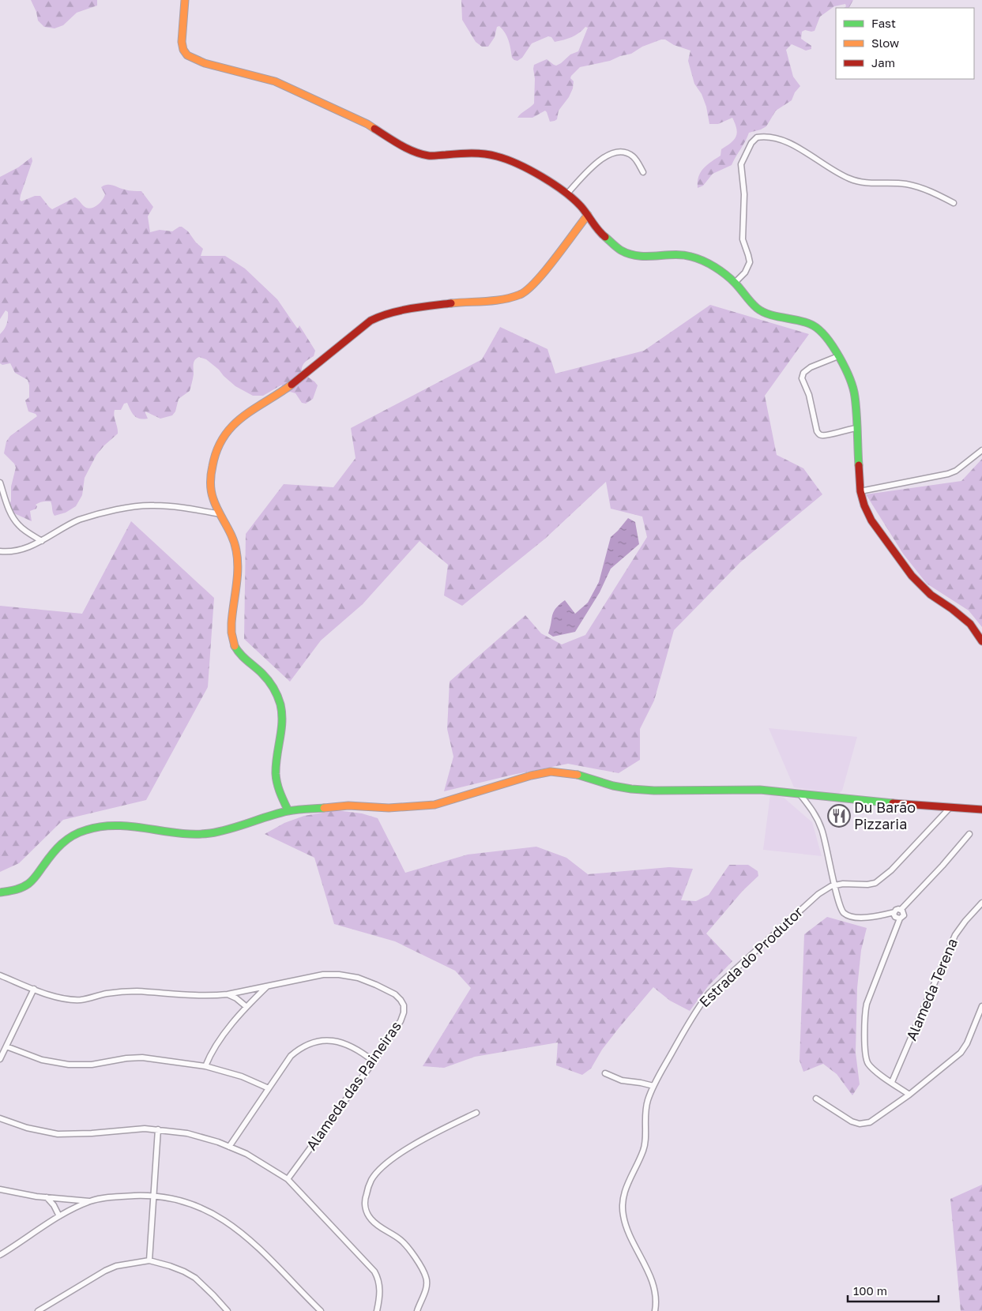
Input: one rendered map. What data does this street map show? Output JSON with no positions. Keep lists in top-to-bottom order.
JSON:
{
  "streets": {
    "street": ["Estrada do Produtor", "Alameda Terena", "Alameda das Paineiras"]
  },
  "places": {
    "restaurant": ["Du Barão Pizzaria"]
  },
  "legend": ["Fast", "Slow", "Jam"],
  "scale_bar": "100 m"
}
